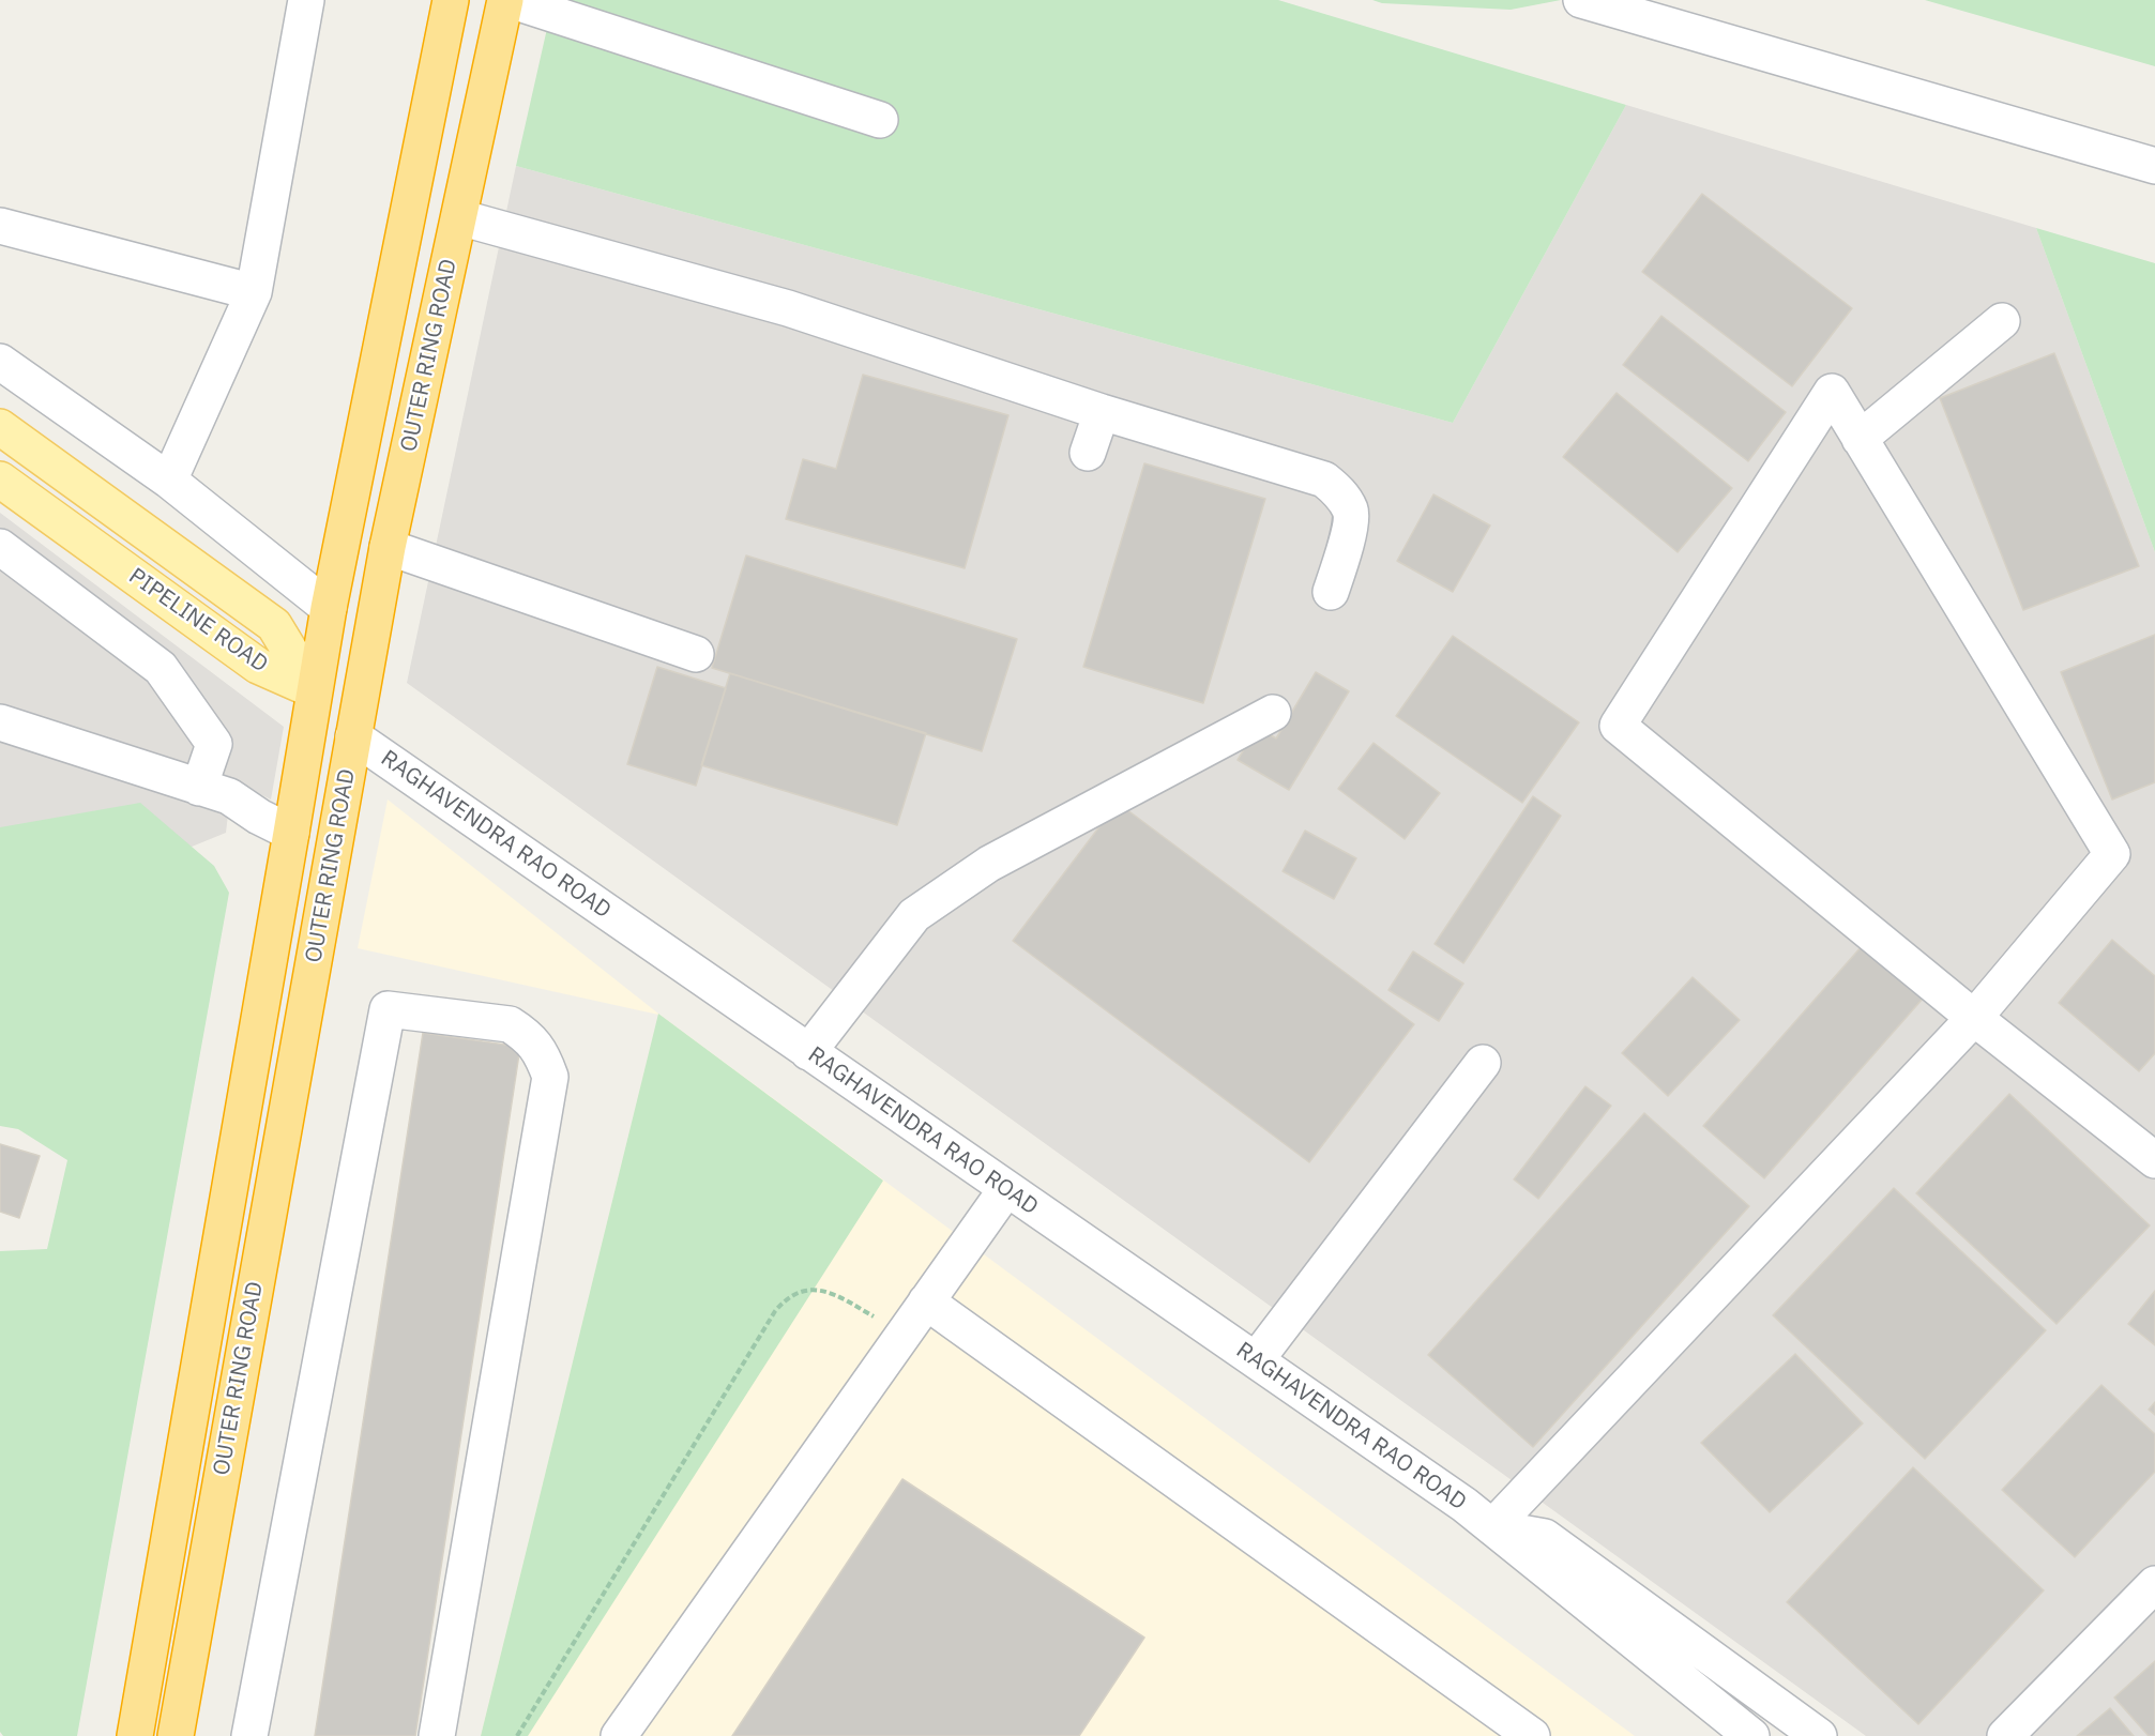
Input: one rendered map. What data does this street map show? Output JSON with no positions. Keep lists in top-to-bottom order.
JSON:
{
  "streets": {
    "highway": ["OUTER RING ROAD"],
    "main road": ["PIPELINE ROAD"],
    "street": ["RAGHAVENDRA RAO ROAD"]
  },
  "crossings": [
    ["OUTER RING ROAD", "PIPELINE ROAD"],
    ["OUTER RING ROAD", "RAGHAVENDRA RAO ROAD"]
  ]
}
